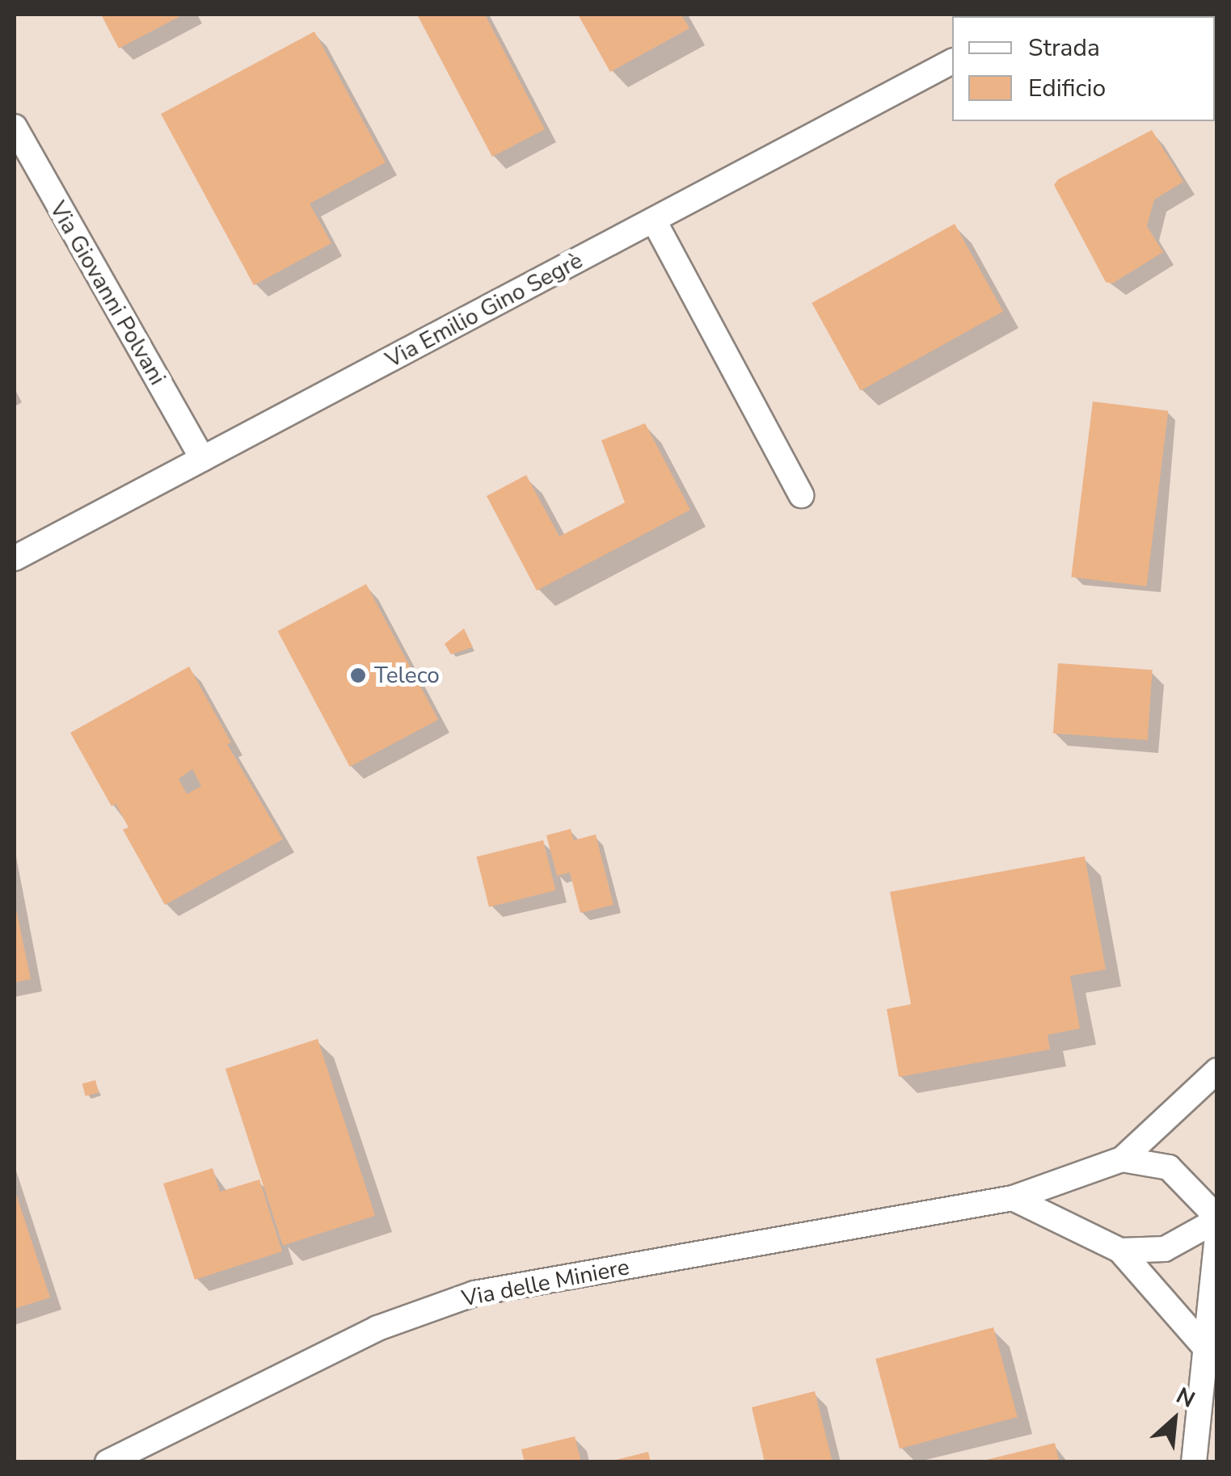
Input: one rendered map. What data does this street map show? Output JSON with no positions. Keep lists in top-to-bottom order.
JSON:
{
  "streets": {
    "street": ["Via Giovanni Polvani", "Via Emilio Gino Segrè", "Via delle Miniere"]
  },
  "crossings": [
    ["Via Giovanni Polvani", "Via Emilio Gino Segrè"]
  ],
  "places": ["Teleco"],
  "legend": ["Strada", "Edificio"],
  "north": "top right"
}
